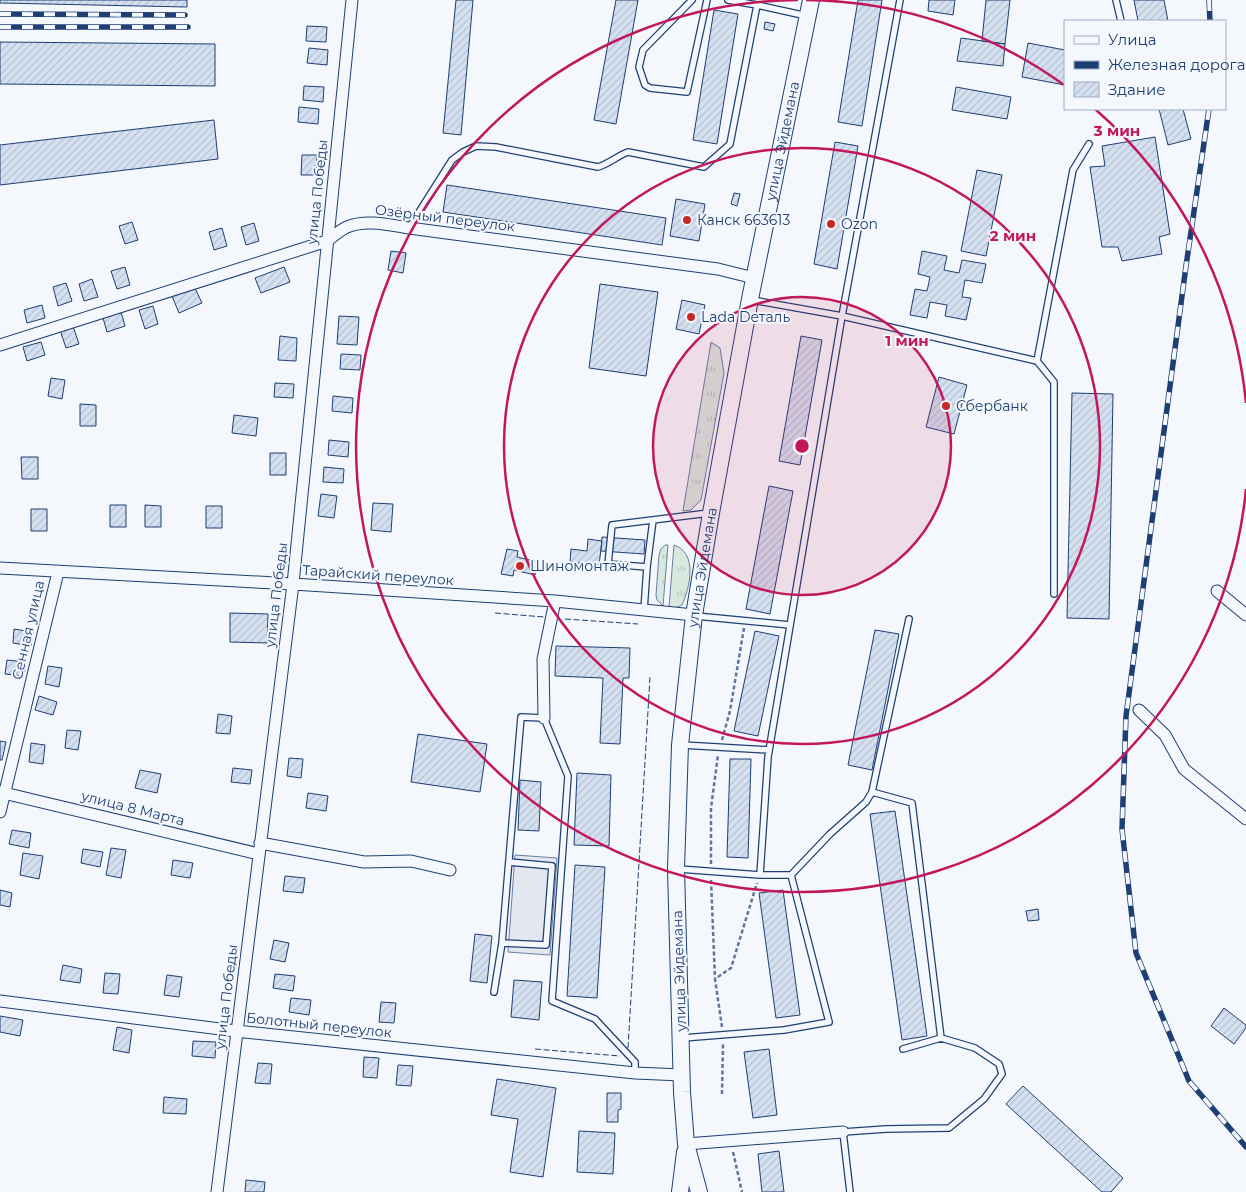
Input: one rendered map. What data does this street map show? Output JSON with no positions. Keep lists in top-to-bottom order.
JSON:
{
  "streets": {
    "main road": ["улица Эйдемана"],
    "street": [
      "улица Победы",
      "Озёрный переулок",
      "Тарайский переулок",
      "Сенная улица",
      "улица 8 Марта",
      "Болотный переулок"
    ]
  },
  "crossings": [
    ["улица Эйдемана", "Озёрный переулок"],
    ["улица Эйдемана", "Тарайский переулок"],
    ["улица Эйдемана", "Болотный переулок"],
    ["улица Победы", "Озёрный переулок"],
    ["улица Победы", "Тарайский переулок"],
    ["улица Победы", "улица 8 Марта"],
    ["улица Победы", "Болотный переулок"],
    ["Тарайский переулок", "Сенная улица"],
    ["Сенная улица", "улица 8 Марта"]
  ],
  "places": [
    "Канск 663613",
    "Ozon",
    "Lada Dеталь",
    "Сбербанк",
    "Шиномонтаж"
  ],
  "legend": ["Улица", "Железная дорога", "Здание"],
  "rings": ["3 мин", "2 мин", "1 мин"]
}
